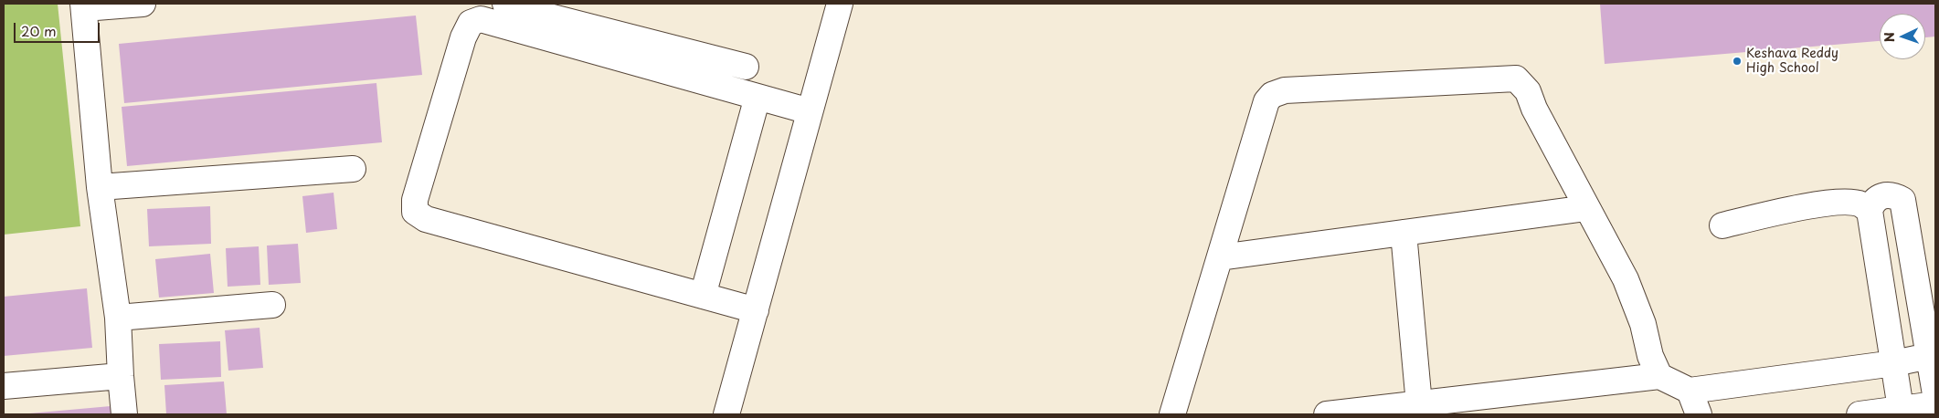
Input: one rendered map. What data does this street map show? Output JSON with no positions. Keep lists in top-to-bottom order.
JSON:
{
  "places": ["Keshava Reddy High School"],
  "scale_bar": "20 m",
  "north": "left"
}
